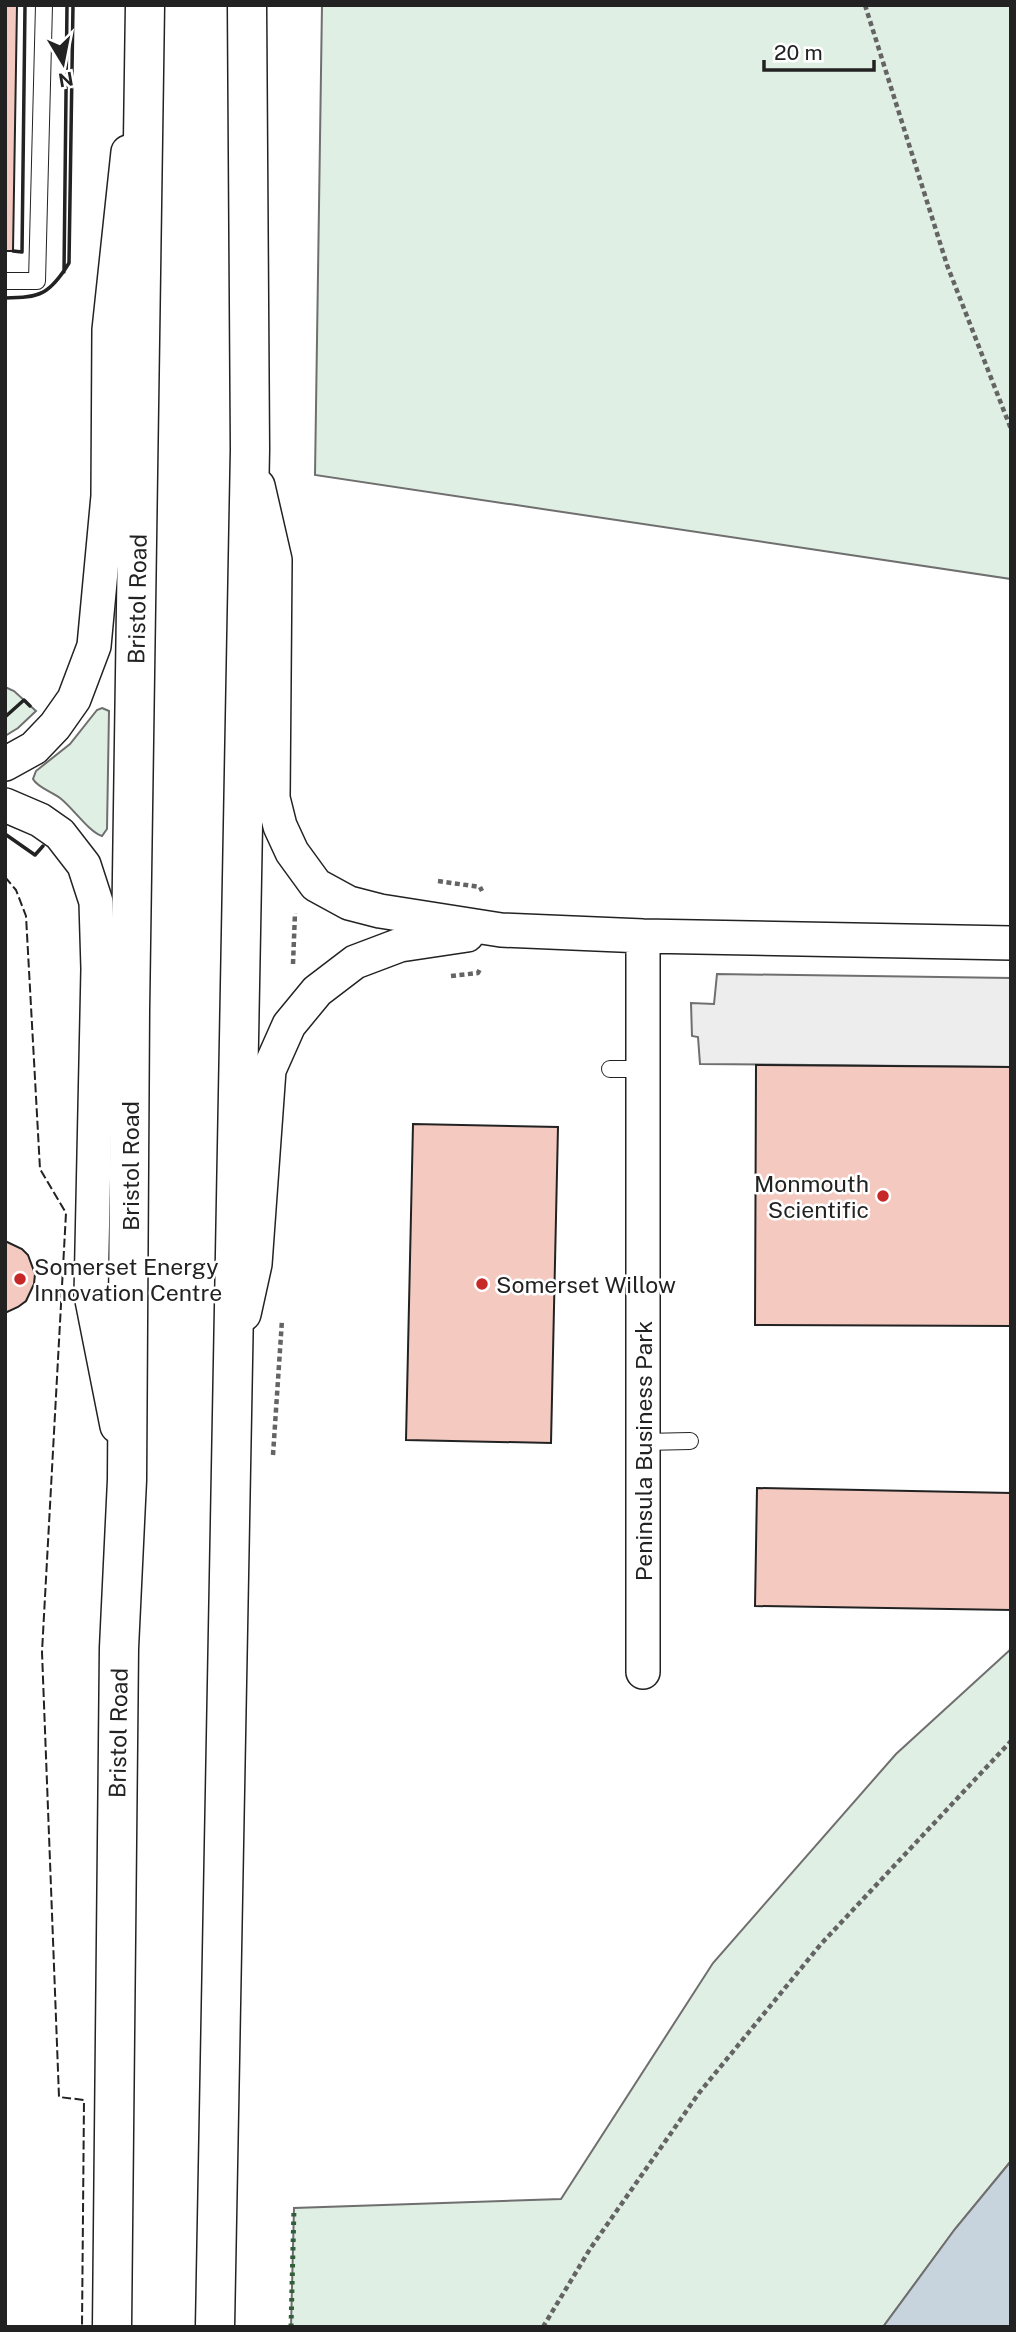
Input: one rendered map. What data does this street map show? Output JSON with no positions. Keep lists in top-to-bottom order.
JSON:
{
  "streets": {
    "main road": ["Bristol Road"],
    "street": ["Peninsula Business Park"]
  },
  "places": ["Monmouth Scientific", "Somerset Energy Innovation Centre", "Somerset Willow"],
  "scale_bar": "20 m",
  "north": "bottom"
}
